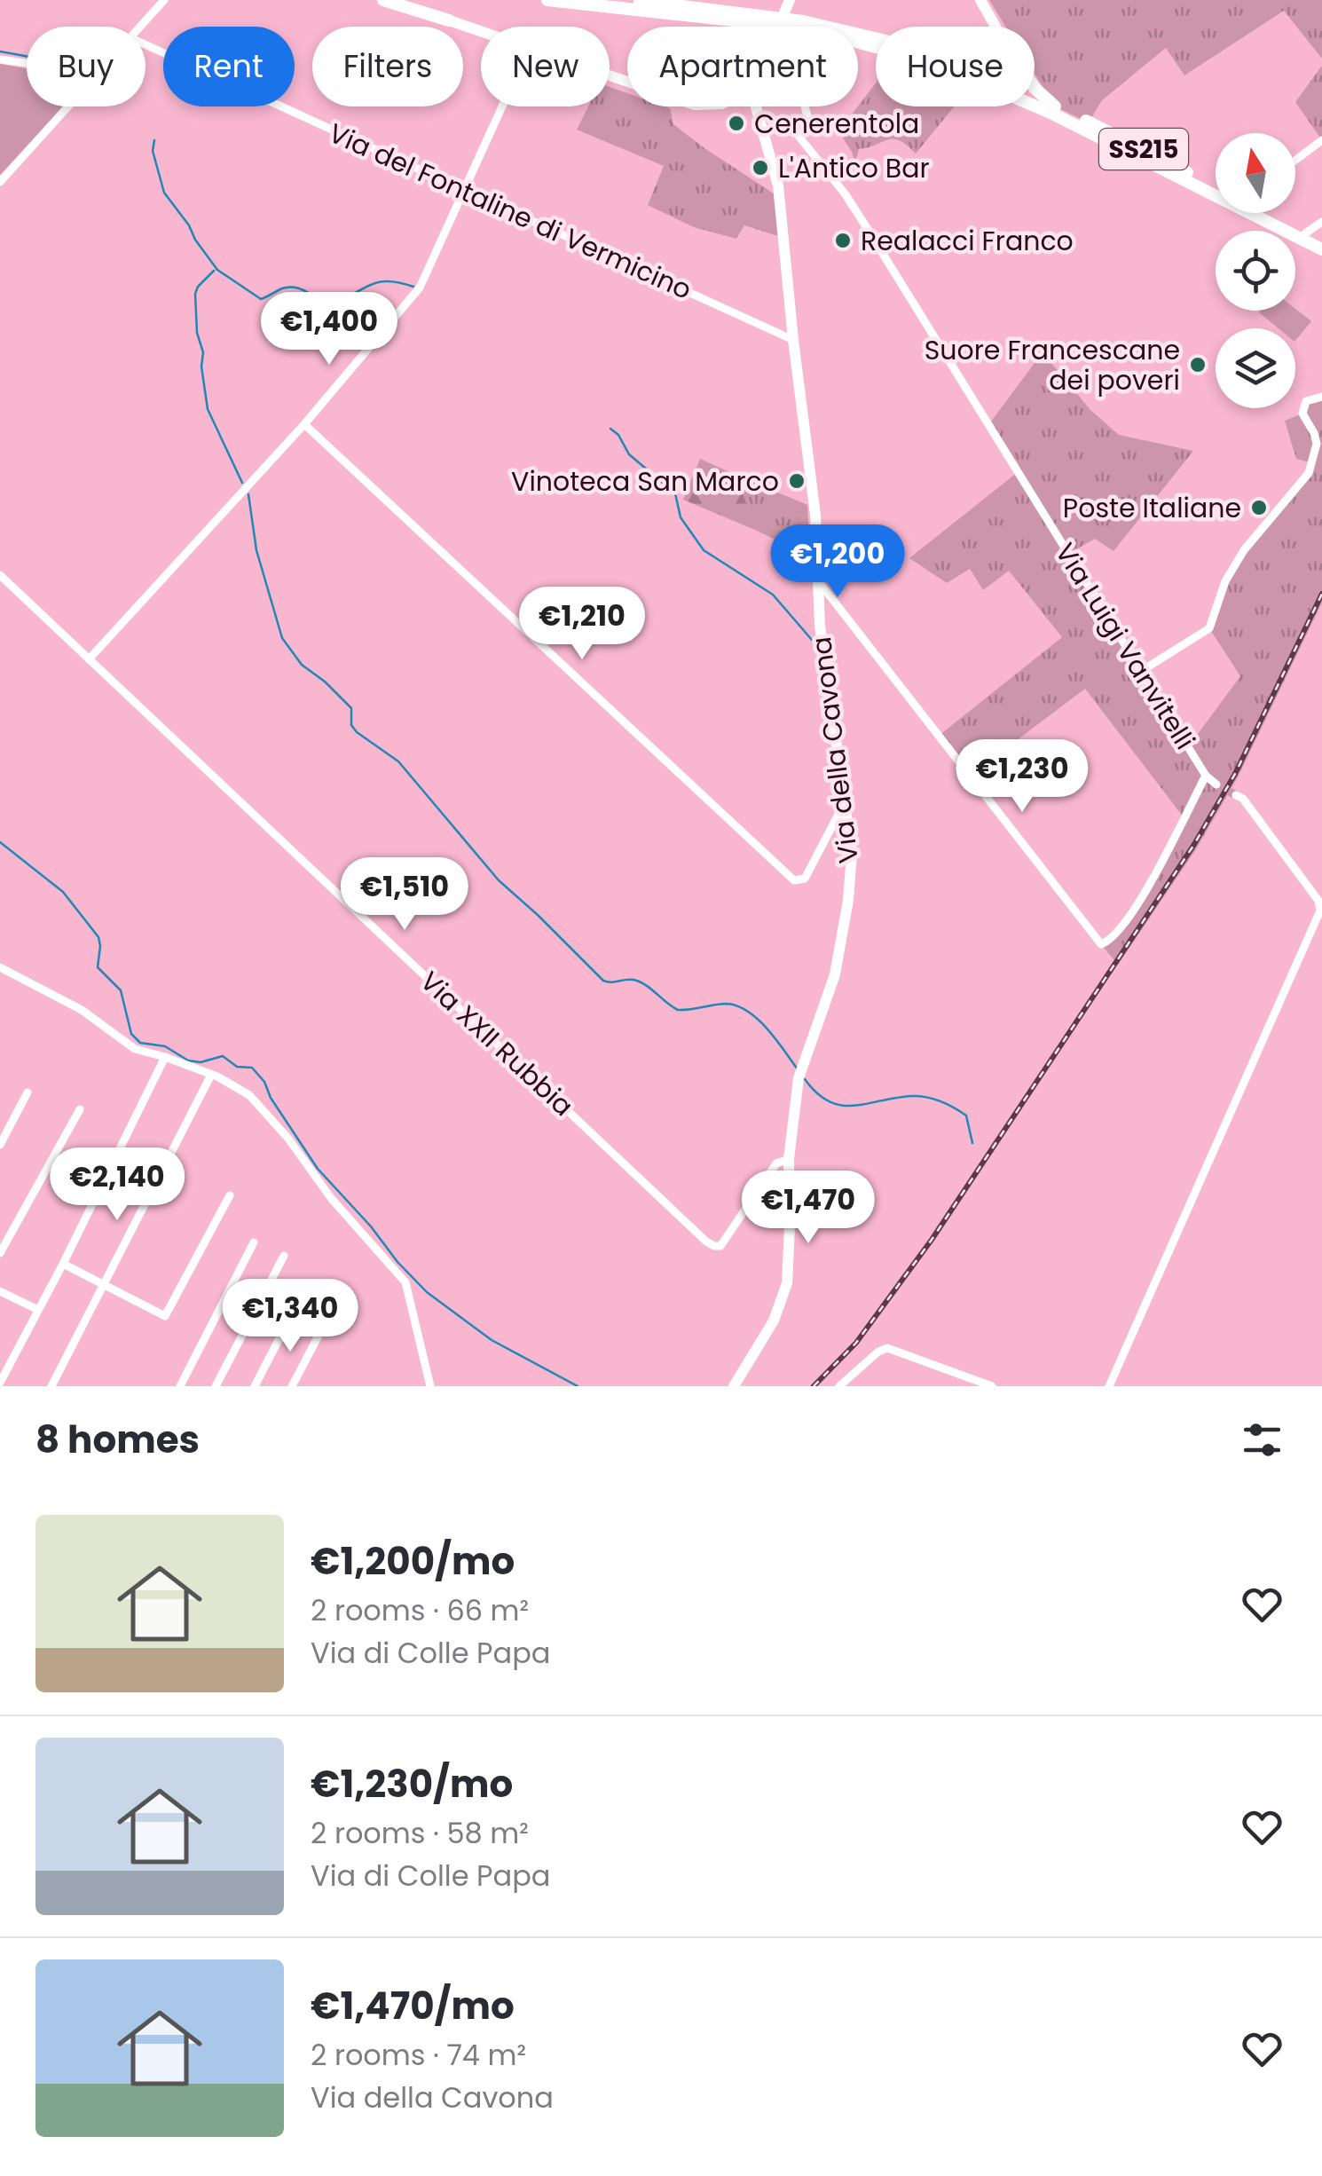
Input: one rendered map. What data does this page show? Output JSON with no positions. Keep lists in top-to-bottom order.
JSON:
{
  "streets": {
    "main road": ["SS215", "Via della Cavona"],
    "street": ["Via del Fontaline di Vermicino", "Via Luigi Vanvitelli", "Via XXII Rubbia"]
  },
  "crossings": [
    ["Via del Fontaline di Vermicino", "Via della Cavona"],
    ["Via della Cavona", "Via XXII Rubbia"]
  ],
  "places": [
    "Cenerentola",
    "L'Antico Bar",
    "Realacci Franco",
    "Suore Francescane dei poveri",
    "Vinoteca San Marco",
    "Poste Italiane"
  ],
  "north": "top",
  "page": {
    "chip": [
      "Buy",
      "Rent",
      "Filters",
      "New",
      "Apartment",
      "House"
    ],
    "price": [
      "€1,400",
      "€1,200",
      "€1,210",
      "€1,230",
      "€1,510",
      "€2,140",
      "€1,470",
      "€1,340"
    ],
    "heading": "8 homes",
    "list": [
      {
        "name": "€1,200/mo",
        "note": "2 rooms · 66 m² · Via di Colle Papa"
      },
      {
        "name": "€1,230/mo",
        "note": "2 rooms · 58 m² · Via di Colle Papa"
      },
      {
        "name": "€1,470/mo",
        "note": "2 rooms · 74 m² · Via della Cavona"
      }
    ]
  }
}
